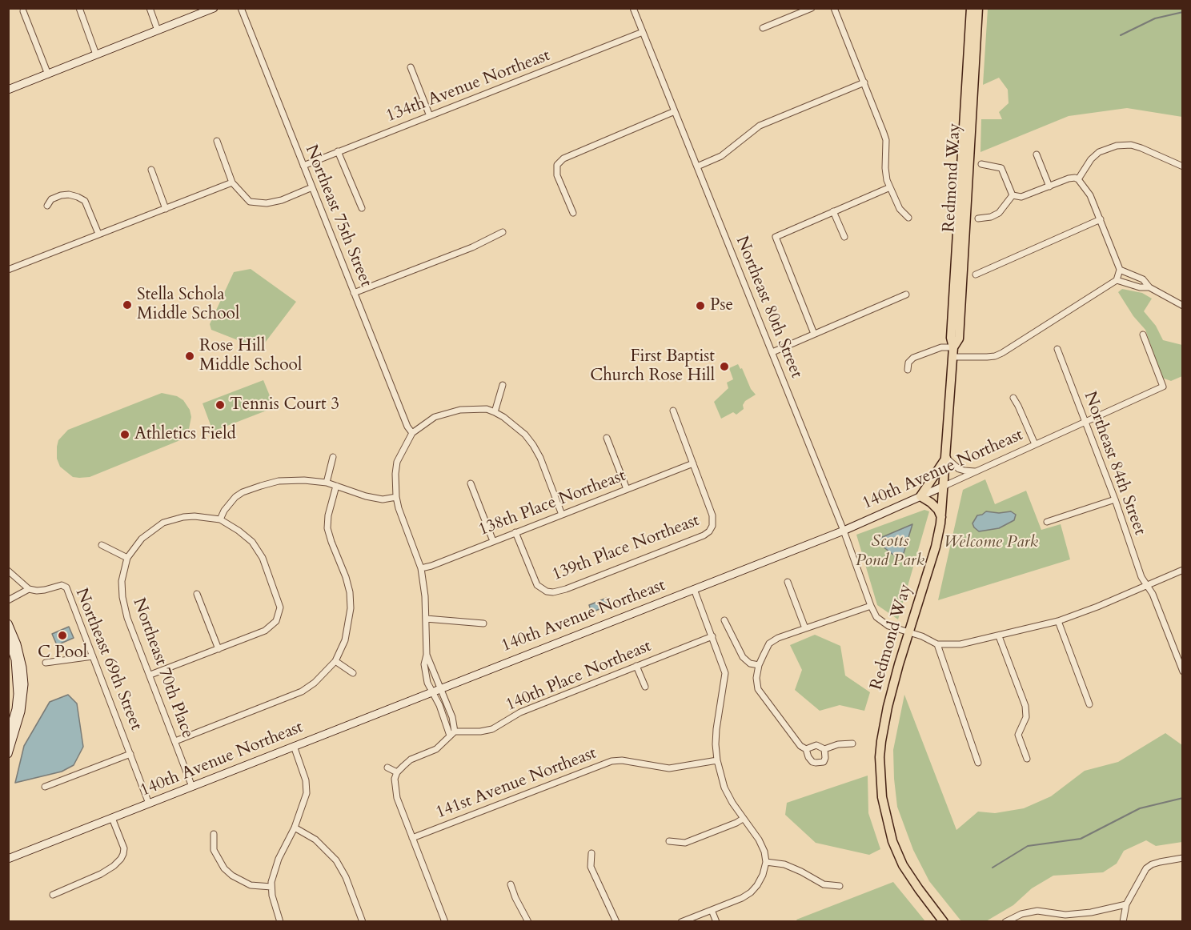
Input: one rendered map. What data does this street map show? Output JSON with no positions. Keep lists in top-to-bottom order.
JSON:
{
  "streets": {
    "main road": ["Redmond Way", "140th Avenue Northeast"],
    "street": [
      "134th Avenue Northeast",
      "Northeast 75th Street",
      "Northeast 80th Street",
      "Northeast 84th Street",
      "138th Place Northeast",
      "139th Place Northeast",
      "Northeast 69th Street",
      "Northeast 70th Place",
      "140th Place Northeast",
      "141st Avenue Northeast"
    ]
  },
  "crossings": [
    ["134th Avenue Northeast", "Northeast 75th Street"],
    ["134th Avenue Northeast", "Northeast 80th Street"],
    ["Redmond Way", "Northeast 80th Street"],
    ["Redmond Way", "140th Avenue Northeast"],
    ["Northeast 75th Street", "138th Place Northeast"],
    ["Northeast 75th Street", "139th Place Northeast"],
    ["Northeast 80th Street", "140th Avenue Northeast"],
    ["Northeast 84th Street", "140th Avenue Northeast"],
    ["140th Avenue Northeast", "Northeast 69th Street"],
    ["140th Avenue Northeast", "Northeast 70th Place"],
    ["138th Place Northeast", "139th Place Northeast"]
  ],
  "parks": ["Scotts Pond Park", "Welcome Park"],
  "places": [
    "Stella Schola Middle School",
    "Pse",
    "Rose Hill Middle School",
    "First Baptist Church Rose Hill",
    "Tennis Court 3",
    "Athletics Field",
    "C Pool"
  ]
}
